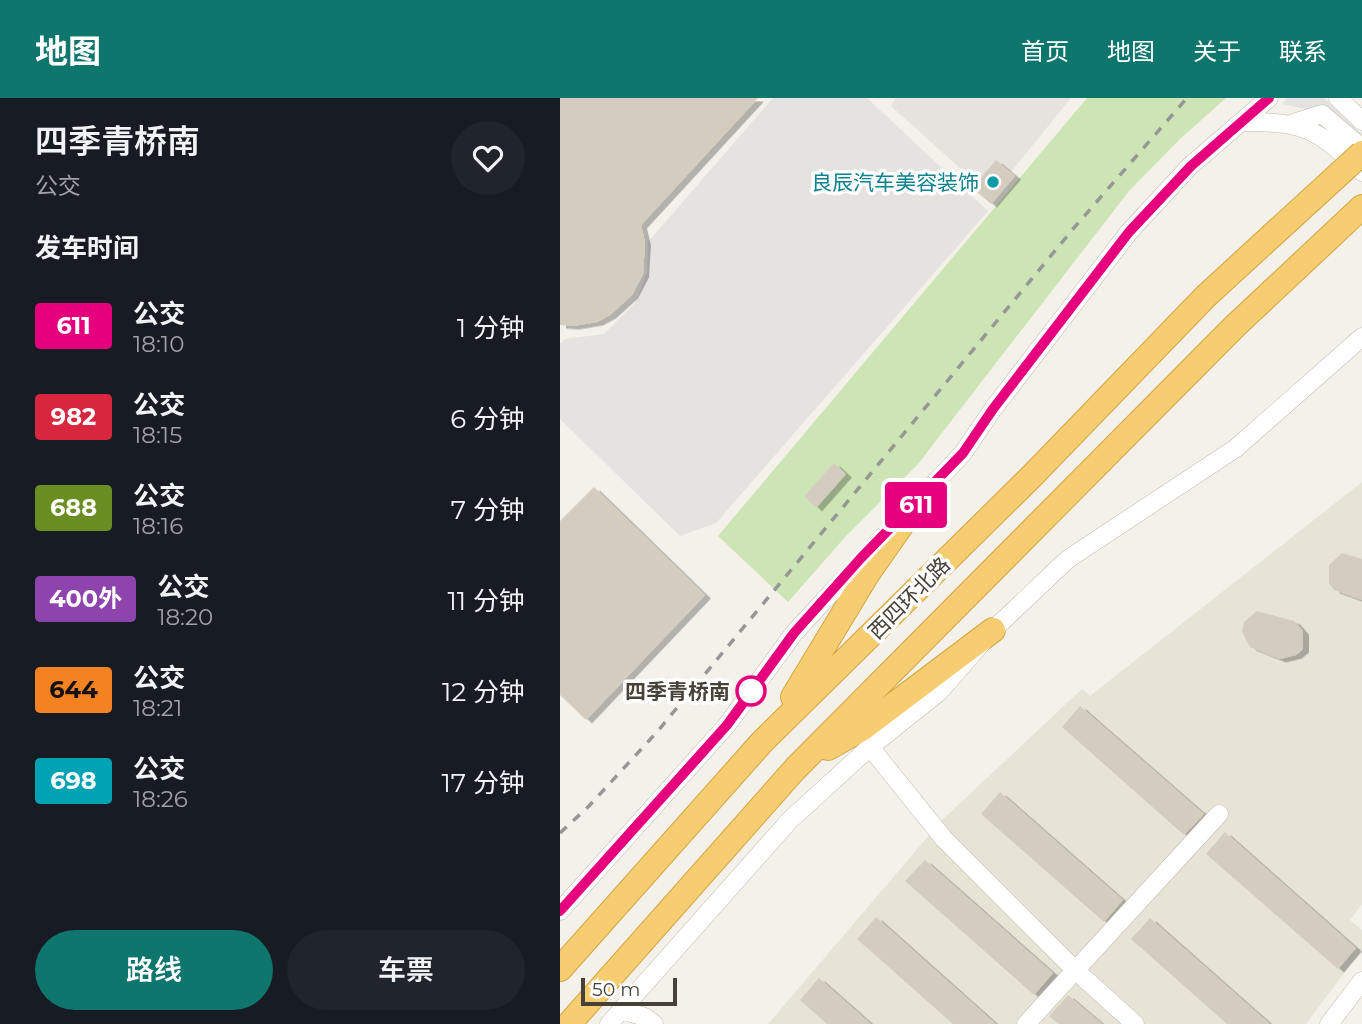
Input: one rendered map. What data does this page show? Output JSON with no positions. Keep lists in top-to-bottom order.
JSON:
{
  "streets": {
    "highway": ["西四环北路"]
  },
  "places": ["良辰汽车美容装饰", "四季青桥南"],
  "lines": ["bus line 611"],
  "scale_bar": "50 m",
  "page": {
    "header": "地图",
    "nav": [
      "首页",
      "地图",
      "关于",
      "联系"
    ],
    "heading": [
      ["四季青桥南", "公交"],
      "发车时间"
    ],
    "on_map": "611",
    "list": [
      {
        "mark": "611",
        "name": "公交",
        "note": "18:10",
        "value": "1 分钟"
      },
      {
        "mark": "982",
        "name": "公交",
        "note": "18:15",
        "value": "6 分钟"
      },
      {
        "mark": "688",
        "name": "公交",
        "note": "18:16",
        "value": "7 分钟"
      },
      {
        "mark": "400外",
        "name": "公交",
        "note": "18:20",
        "value": "11 分钟"
      },
      {
        "mark": "644",
        "name": "公交",
        "note": "18:21",
        "value": "12 分钟"
      },
      {
        "mark": "698",
        "name": "公交",
        "note": "18:26",
        "value": "17 分钟"
      }
    ],
    "buttons": ["路线", "车票"],
    "scale": "50 m"
  }
}
